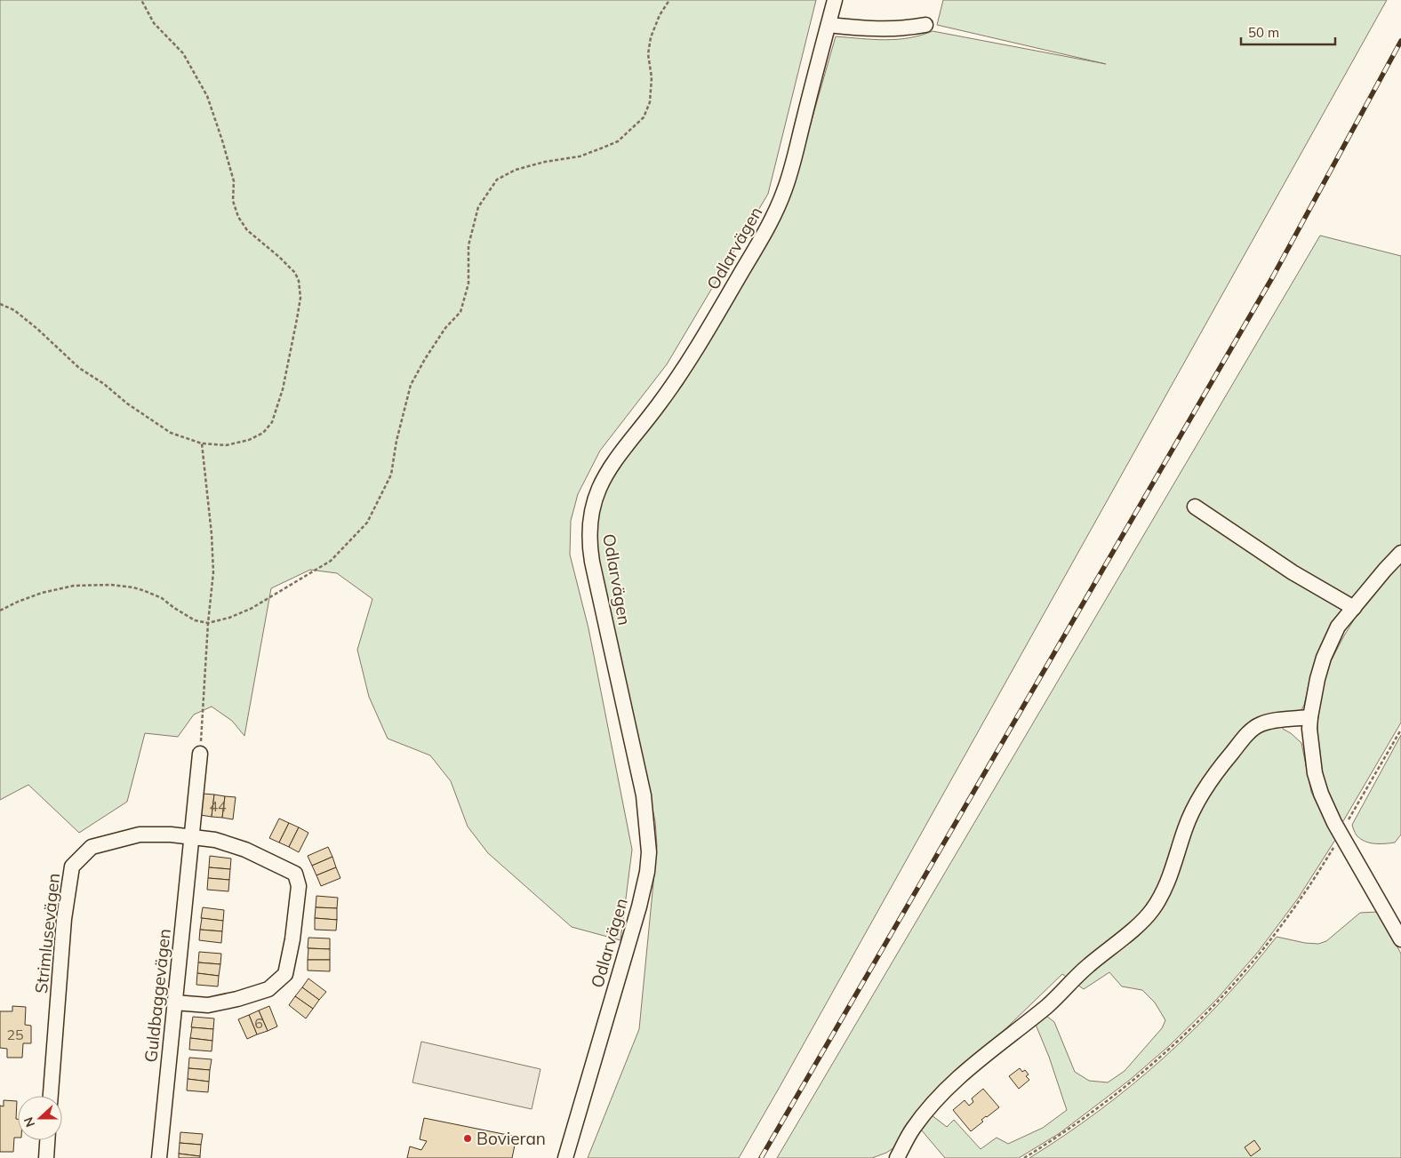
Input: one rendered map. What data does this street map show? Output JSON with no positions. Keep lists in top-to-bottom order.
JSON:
{
  "streets": {
    "street": ["Odlarvägen", "Strimlusevägen", "Guldbaggevägen"]
  },
  "crossings": [
    ["Strimlusevägen", "Guldbaggevägen"]
  ],
  "places": ["Bovieran"],
  "house_numbers": ["44", "6", "25"],
  "scale_bar": "50 m",
  "north": "left"
}
